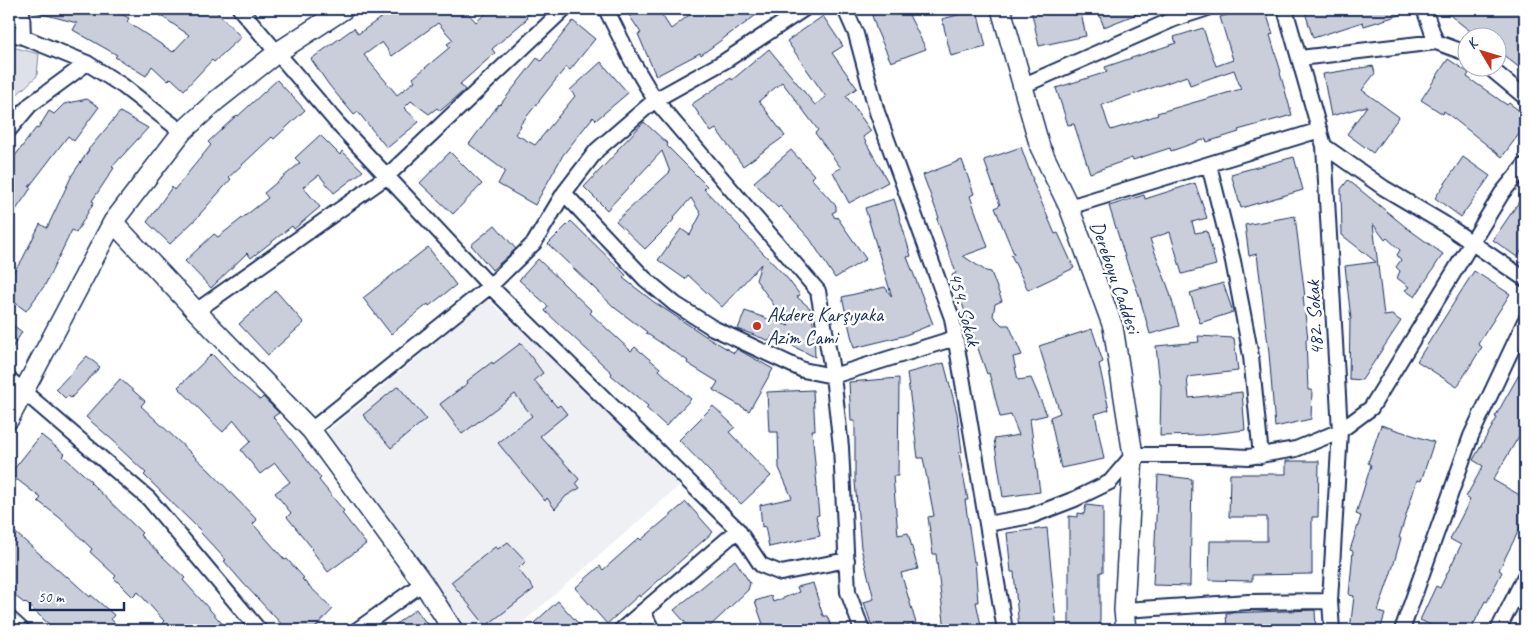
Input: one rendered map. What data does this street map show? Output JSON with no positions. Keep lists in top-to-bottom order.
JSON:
{
  "streets": {
    "street": ["Dereboyu Caddesi", "454. Sokak", "482. Sokak"]
  },
  "places": ["Akdere Karşıyaka Azim Cami"],
  "scale_bar": "50 m",
  "north": "top left"
}
